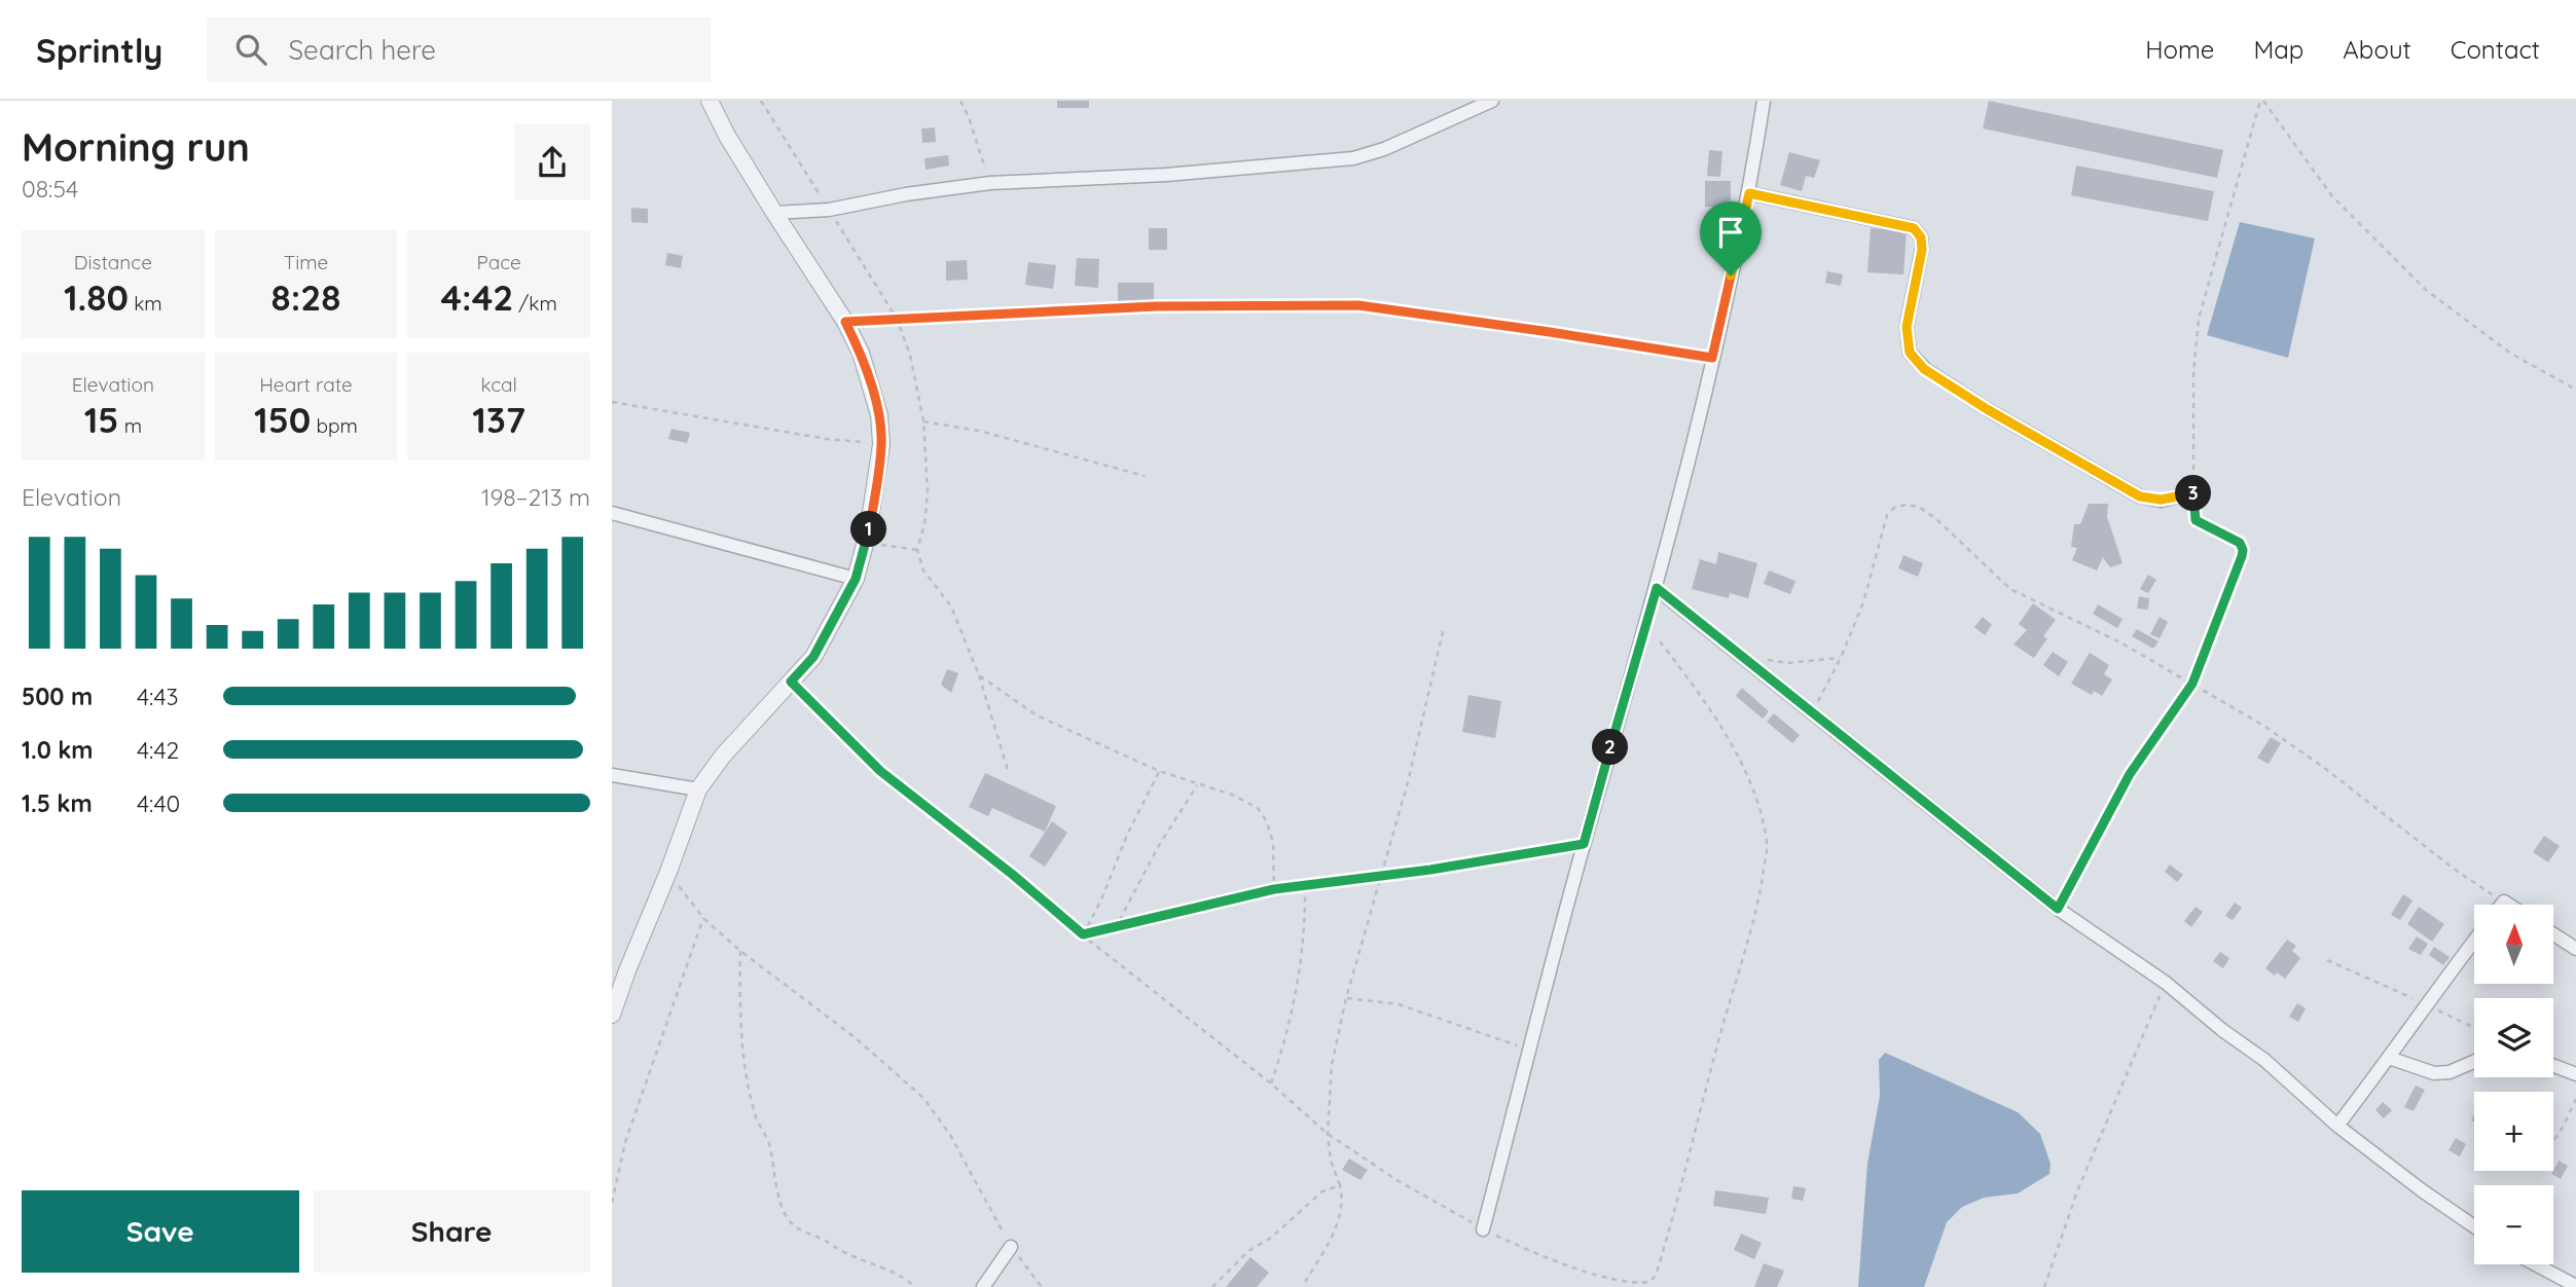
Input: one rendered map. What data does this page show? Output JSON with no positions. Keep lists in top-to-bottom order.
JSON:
{
  "north": "top",
  "page": {
    "header": "Sprintly",
    "search": "Search here",
    "nav": [
      "Home",
      "Map",
      "About",
      "Contact"
    ],
    "heading": ["Morning run", "08:54"],
    "stats": [
      ["Distance", "1.80 km"],
      ["Time", "8:28"],
      ["Pace", "4:42 /km"],
      ["Elevation", "15 m"],
      ["Heart rate", "150 bpm"],
      ["kcal", "137"]
    ],
    "chart": ["Elevation", "198–213 m"],
    "pins": ["3", "1", "2"],
    "list": [
      {
        "name": "500 m",
        "note": "4:43"
      },
      {
        "name": "1.0 km",
        "note": "4:42"
      },
      {
        "name": "1.5 km",
        "note": "4:40"
      }
    ],
    "map_buttons": ["+", "−"],
    "buttons": ["Save", "Share"]
  }
}
